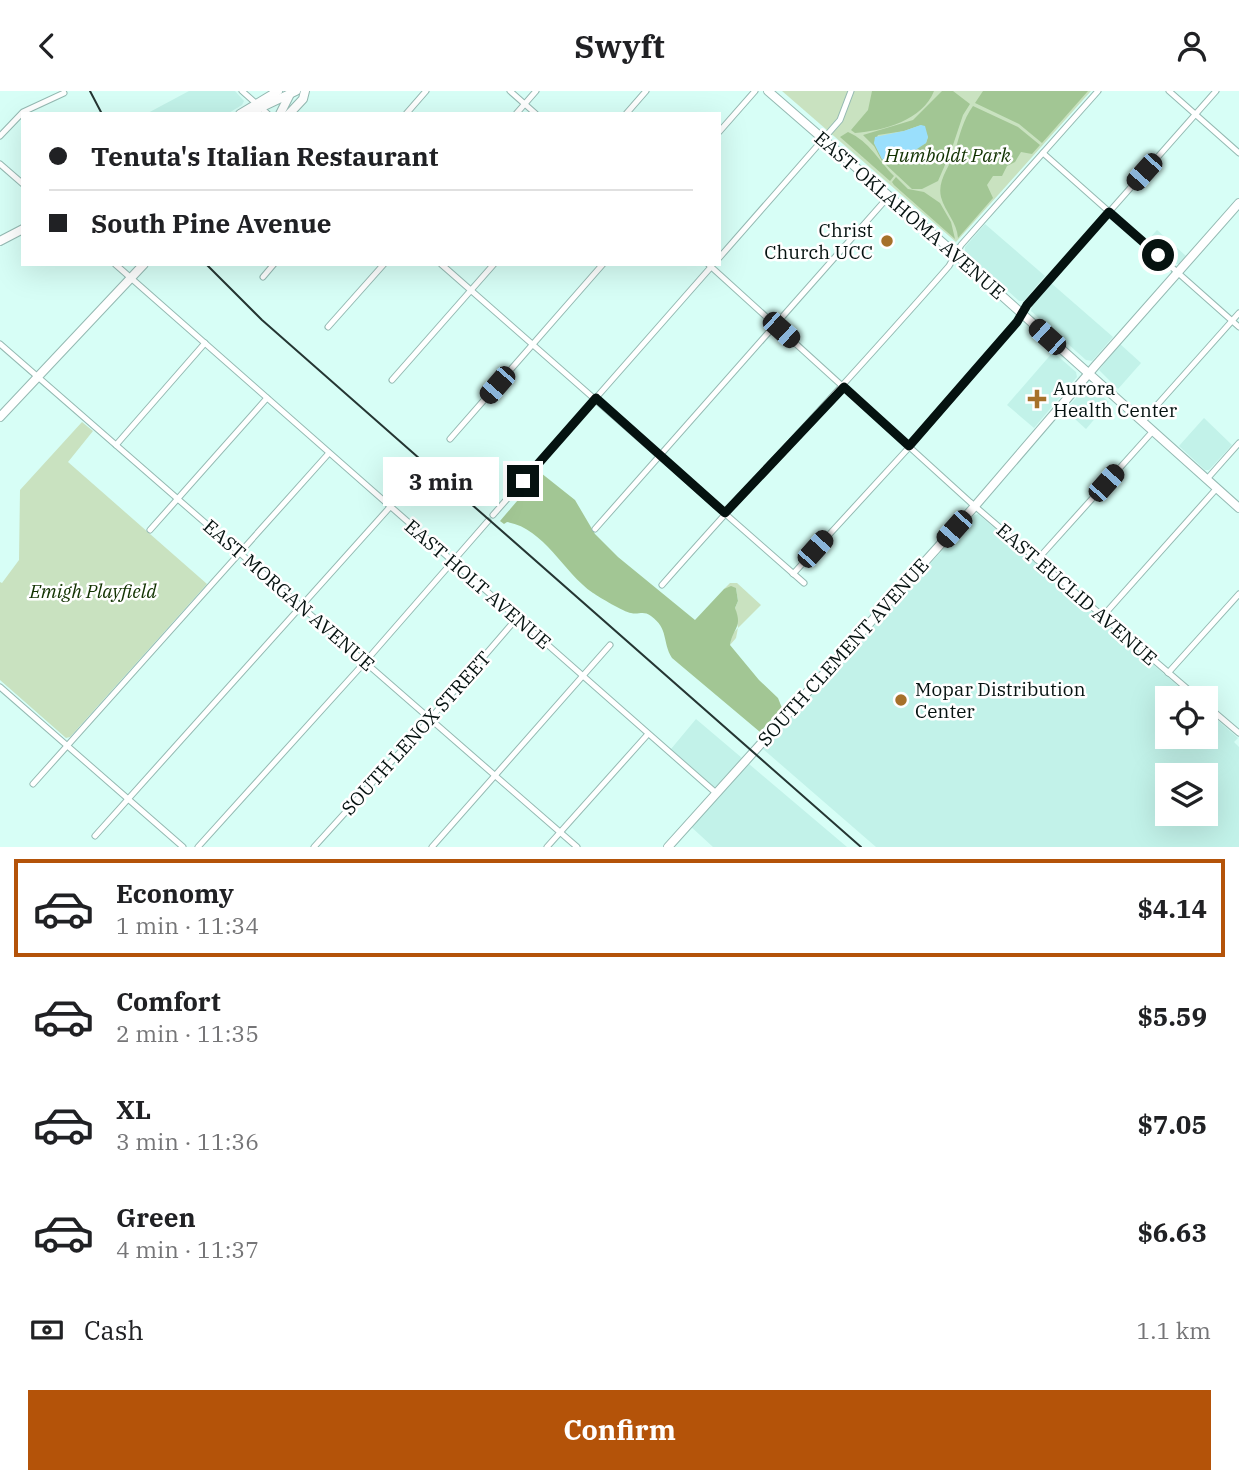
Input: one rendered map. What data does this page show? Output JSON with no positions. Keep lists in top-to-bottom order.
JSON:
{
  "streets": {
    "street": [
      "EAST OKLAHOMA AVENUE",
      "EAST HOLT AVENUE",
      "EAST EUCLID AVENUE",
      "EAST MORGAN AVENUE",
      "SOUTH CLEMENT AVENUE",
      "SOUTH LENOX STREET"
    ]
  },
  "crossings": [
    ["EAST OKLAHOMA AVENUE", "SOUTH CLEMENT AVENUE"],
    ["EAST HOLT AVENUE", "SOUTH CLEMENT AVENUE"],
    ["EAST HOLT AVENUE", "SOUTH LENOX STREET"],
    ["EAST EUCLID AVENUE", "SOUTH CLEMENT AVENUE"],
    ["EAST MORGAN AVENUE", "SOUTH LENOX STREET"]
  ],
  "parks": ["Humboldt Park", "Emigh Playfield"],
  "places": {
    "other": ["Christ Church UCC", "Mopar Distribution Center"],
    "health": ["Aurora Health Center"]
  },
  "page": {
    "header": "Swyft",
    "banner": ["Tenuta's Italian Restaurant", "South Pine Avenue"],
    "bubble": "3 min",
    "list": [
      {
        "name": "Economy",
        "note": "1 min · 11:34",
        "value": "$4.14"
      },
      {
        "name": "Comfort",
        "note": "2 min · 11:35",
        "value": "$5.59"
      },
      {
        "name": "XL",
        "note": "3 min · 11:36",
        "value": "$7.05"
      },
      {
        "name": "Green",
        "note": "4 min · 11:37",
        "value": "$6.63"
      }
    ],
    "pay": ["Cash", "1.1 km"],
    "buttons": "Confirm"
  }
}
